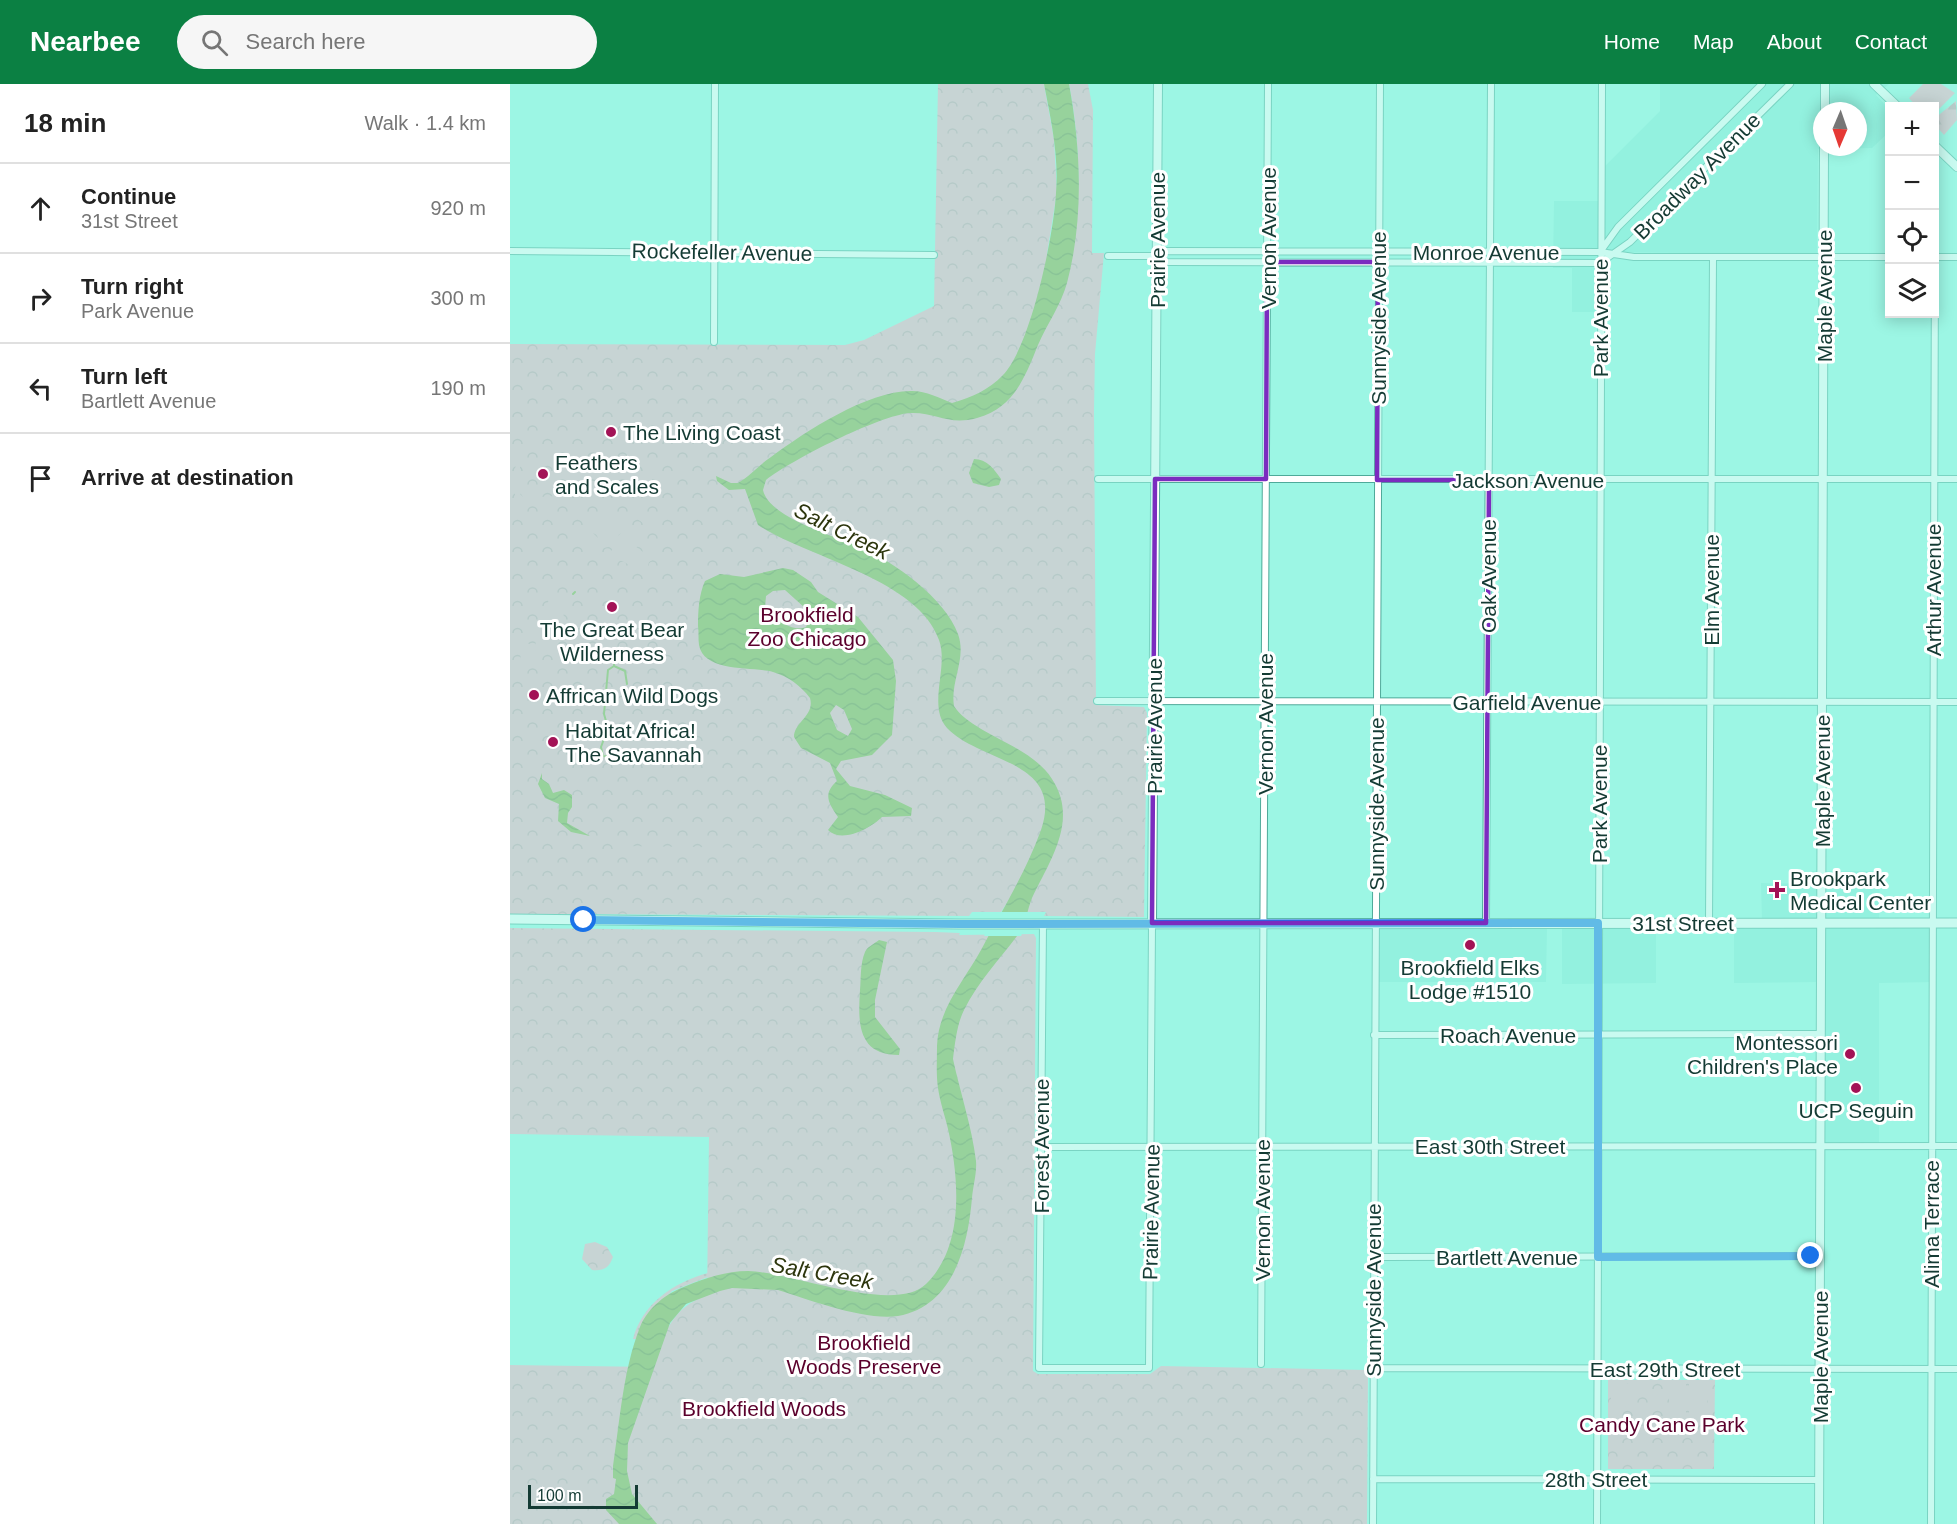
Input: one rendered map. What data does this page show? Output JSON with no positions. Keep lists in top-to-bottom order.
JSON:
{
  "streets": {
    "main road": ["31st Street"],
    "street": [
      "Broadway Avenue",
      "Vernon Avenue",
      "Prairie Avenue",
      "Rockefeller Avenue",
      "Monroe Avenue",
      "Maple Avenue",
      "Sunnyside Avenue",
      "Park Avenue",
      "Jackson Avenue",
      "Oak Avenue",
      "Elm Avenue",
      "Arthur Avenue",
      "Garfield Avenue",
      "Roach Avenue",
      "Forest Avenue",
      "East 30th Street",
      "Alima Terrace",
      "Bartlett Avenue",
      "East 29th Street",
      "28th Street"
    ]
  },
  "crossings": [
    ["Broadway Avenue", "Monroe Avenue"],
    ["Broadway Avenue", "Park Avenue"],
    ["Vernon Avenue", "Monroe Avenue"],
    ["Vernon Avenue", "Jackson Avenue"],
    ["Vernon Avenue", "Garfield Avenue"],
    ["Vernon Avenue", "31st Street"],
    ["Vernon Avenue", "East 30th Street"],
    ["Prairie Avenue", "Monroe Avenue"],
    ["Prairie Avenue", "Jackson Avenue"],
    ["Prairie Avenue", "Garfield Avenue"],
    ["Prairie Avenue", "31st Street"],
    ["Prairie Avenue", "Forest Avenue"],
    ["Prairie Avenue", "East 30th Street"],
    ["Monroe Avenue", "Maple Avenue"],
    ["Monroe Avenue", "Sunnyside Avenue"],
    ["Monroe Avenue", "Park Avenue"],
    ["Monroe Avenue", "Oak Avenue"],
    ["Monroe Avenue", "Elm Avenue"],
    ["Maple Avenue", "Jackson Avenue"],
    ["Maple Avenue", "Garfield Avenue"],
    ["Maple Avenue", "31st Street"],
    ["Maple Avenue", "Roach Avenue"],
    ["Maple Avenue", "East 30th Street"],
    ["Maple Avenue", "Bartlett Avenue"],
    ["Maple Avenue", "East 29th Street"],
    ["Maple Avenue", "28th Street"],
    ["Sunnyside Avenue", "Jackson Avenue"],
    ["Sunnyside Avenue", "Garfield Avenue"],
    ["Sunnyside Avenue", "31st Street"],
    ["Sunnyside Avenue", "Roach Avenue"],
    ["Sunnyside Avenue", "East 30th Street"],
    ["Sunnyside Avenue", "Bartlett Avenue"],
    ["Sunnyside Avenue", "East 29th Street"],
    ["Sunnyside Avenue", "28th Street"],
    ["Park Avenue", "Jackson Avenue"],
    ["Park Avenue", "Garfield Avenue"],
    ["Park Avenue", "31st Street"],
    ["Park Avenue", "Roach Avenue"],
    ["Park Avenue", "East 30th Street"],
    ["Park Avenue", "Bartlett Avenue"],
    ["Park Avenue", "East 29th Street"],
    ["Park Avenue", "28th Street"],
    ["Jackson Avenue", "Oak Avenue"],
    ["Jackson Avenue", "Elm Avenue"],
    ["Jackson Avenue", "Arthur Avenue"],
    ["Oak Avenue", "Garfield Avenue"],
    ["Oak Avenue", "31st Street"],
    ["Elm Avenue", "Garfield Avenue"],
    ["Elm Avenue", "31st Street"],
    ["Arthur Avenue", "Garfield Avenue"],
    ["Arthur Avenue", "31st Street"],
    ["Arthur Avenue", "Alima Terrace"],
    ["31st Street", "Forest Avenue"],
    ["31st Street", "Alima Terrace"],
    ["Forest Avenue", "East 30th Street"],
    ["East 30th Street", "Alima Terrace"],
    ["Alima Terrace", "East 29th Street"]
  ],
  "water": ["Salt Creek"],
  "parks": [
    "Brookfield Zoo Chicago",
    "Brookfield Woods Preserve",
    "Brookfield Woods",
    "Candy Cane Park"
  ],
  "places": {
    "other": [
      "The Living Coast",
      "Feathers and Scales",
      "The Great Bear Wilderness",
      "Affrican Wild Dogs",
      "Habitat Africa! The Savannah",
      "Brookfield Elks Lodge #1510",
      "Montessori Children's Place",
      "UCP Seguin"
    ],
    "health": ["Brookpark Medical Center"]
  },
  "scale_bar": "100 m",
  "north": "bottom",
  "page": {
    "header": "Nearbee",
    "search": "Search here",
    "nav": [
      "Home",
      "Map",
      "About",
      "Contact"
    ],
    "heading": ["18 min", "Walk · 1.4 km"],
    "map_buttons": ["+", "−"],
    "list": [
      ["Continue", "31st Street", "920 m"],
      ["Turn right", "Park Avenue", "300 m"],
      ["Turn left", "Bartlett Avenue", "190 m"],
      "Arrive at destination"
    ],
    "scale": "100 m"
  }
}
